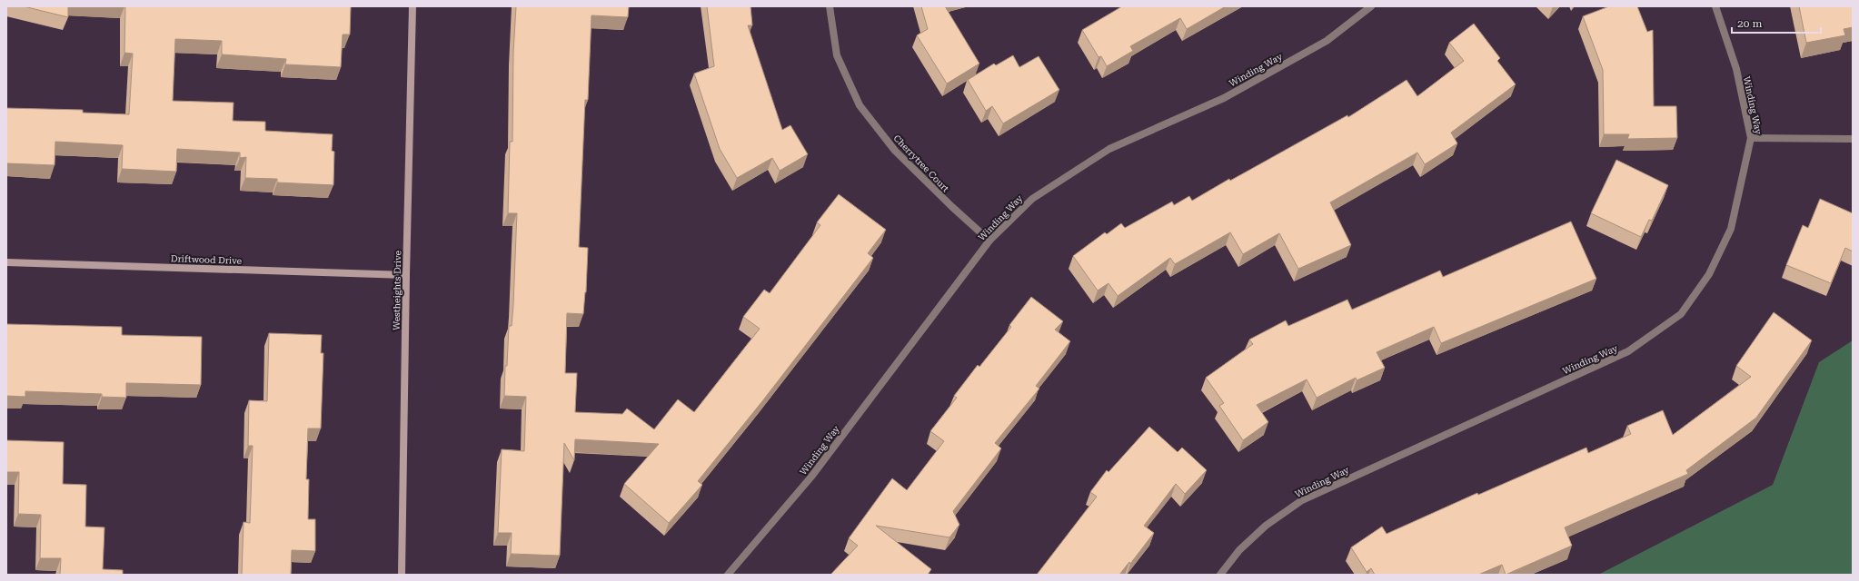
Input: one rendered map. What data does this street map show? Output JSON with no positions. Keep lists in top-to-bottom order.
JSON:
{
  "streets": {
    "street": [
      "Winding Way",
      "Cherrytree Court",
      "Driftwood Drive",
      "Westheights Drive"
    ]
  },
  "crossings": [
    ["Winding Way", "Cherrytree Court"],
    ["Driftwood Drive", "Westheights Drive"]
  ],
  "scale_bar": "20 m"
}
